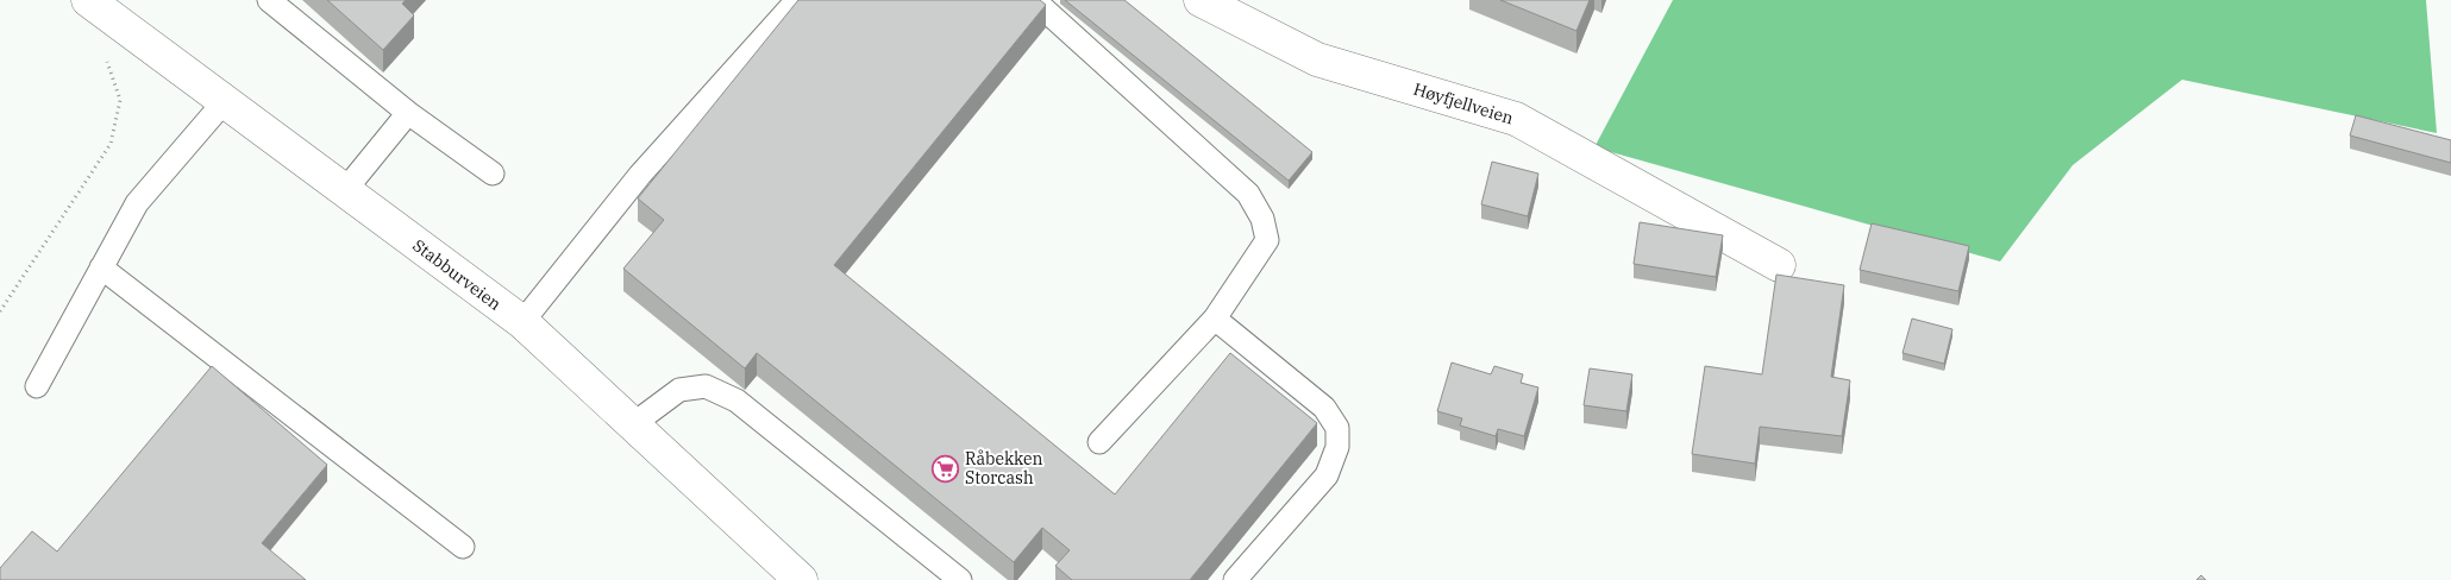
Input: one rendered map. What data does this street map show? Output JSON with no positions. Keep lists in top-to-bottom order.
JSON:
{
  "streets": {
    "street": ["Høyfjellveien", "Stabburveien"]
  },
  "places": {
    "supermarket": ["Råbekken Storcash"]
  }
}
